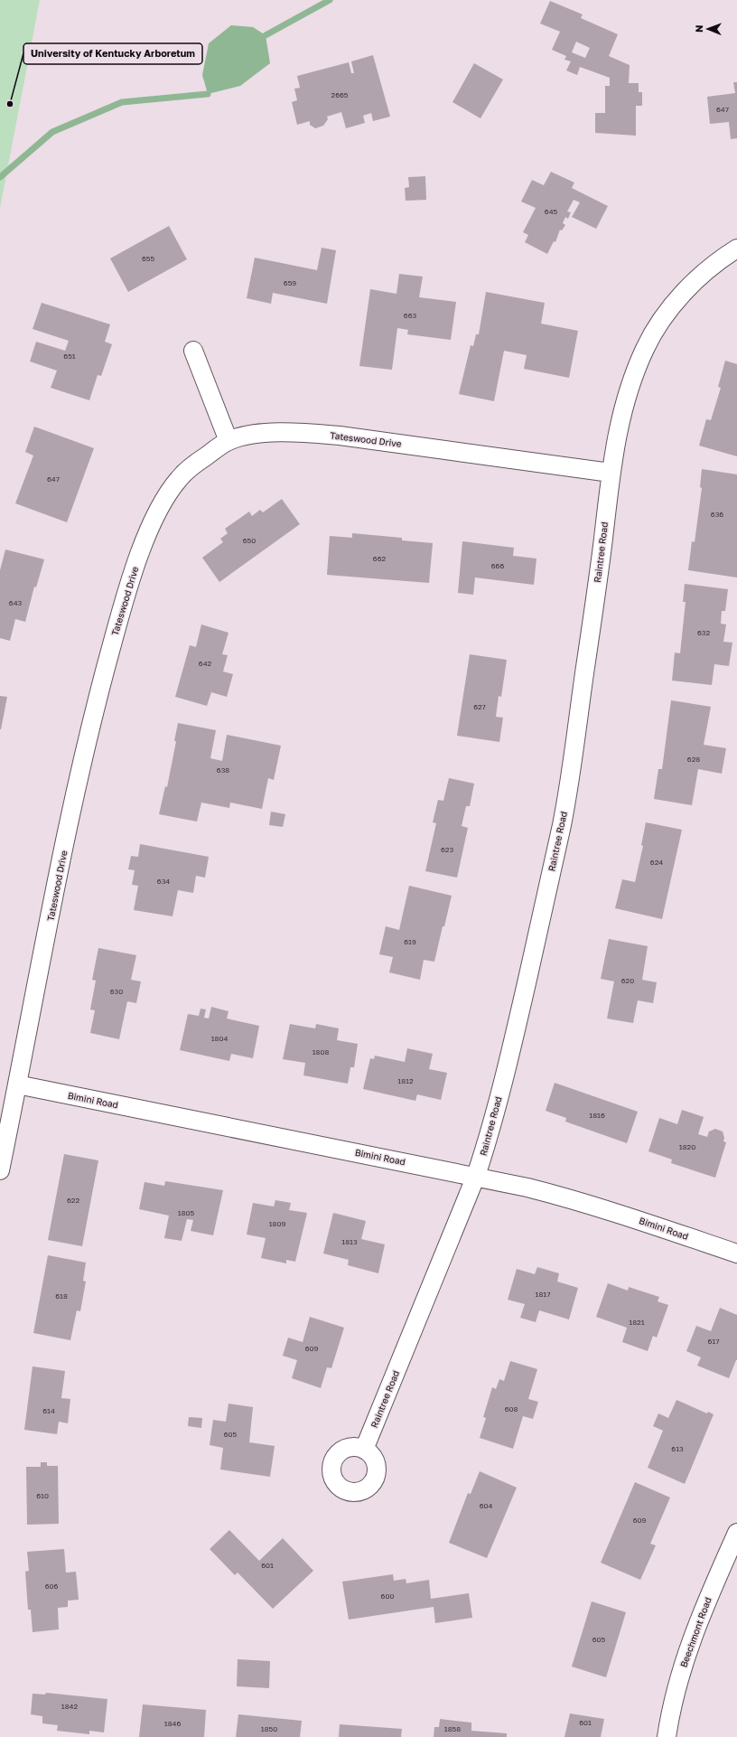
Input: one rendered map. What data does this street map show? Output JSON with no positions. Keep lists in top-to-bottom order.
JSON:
{
  "streets": {
    "street": [
      "Tateswood Drive",
      "Raintree Road",
      "Bimini Road",
      "Beechmont Road"
    ]
  },
  "crossings": [
    ["Tateswood Drive", "Raintree Road"],
    ["Tateswood Drive", "Bimini Road"],
    ["Raintree Road", "Bimini Road"]
  ],
  "places": ["University of Kentucky Arboretum"],
  "house_numbers": [
    "2665",
    "647",
    "645",
    "655",
    "659",
    "663",
    "651",
    "647",
    "636",
    "650",
    "662",
    "666",
    "643",
    "632",
    "642",
    "627",
    "628",
    "638",
    "623",
    "624",
    "634",
    "619",
    "620",
    "630",
    "1804",
    "1808",
    "1812",
    "1816",
    "1820",
    "622",
    "1805",
    "1809",
    "1813",
    "1817",
    "618",
    "1821",
    "617",
    "609",
    "608",
    "614",
    "605",
    "613",
    "610",
    "604",
    "609",
    "601",
    "606",
    "600",
    "605",
    "1842",
    "601",
    "1846",
    "1850",
    "1858"
  ],
  "north": "left"
}
